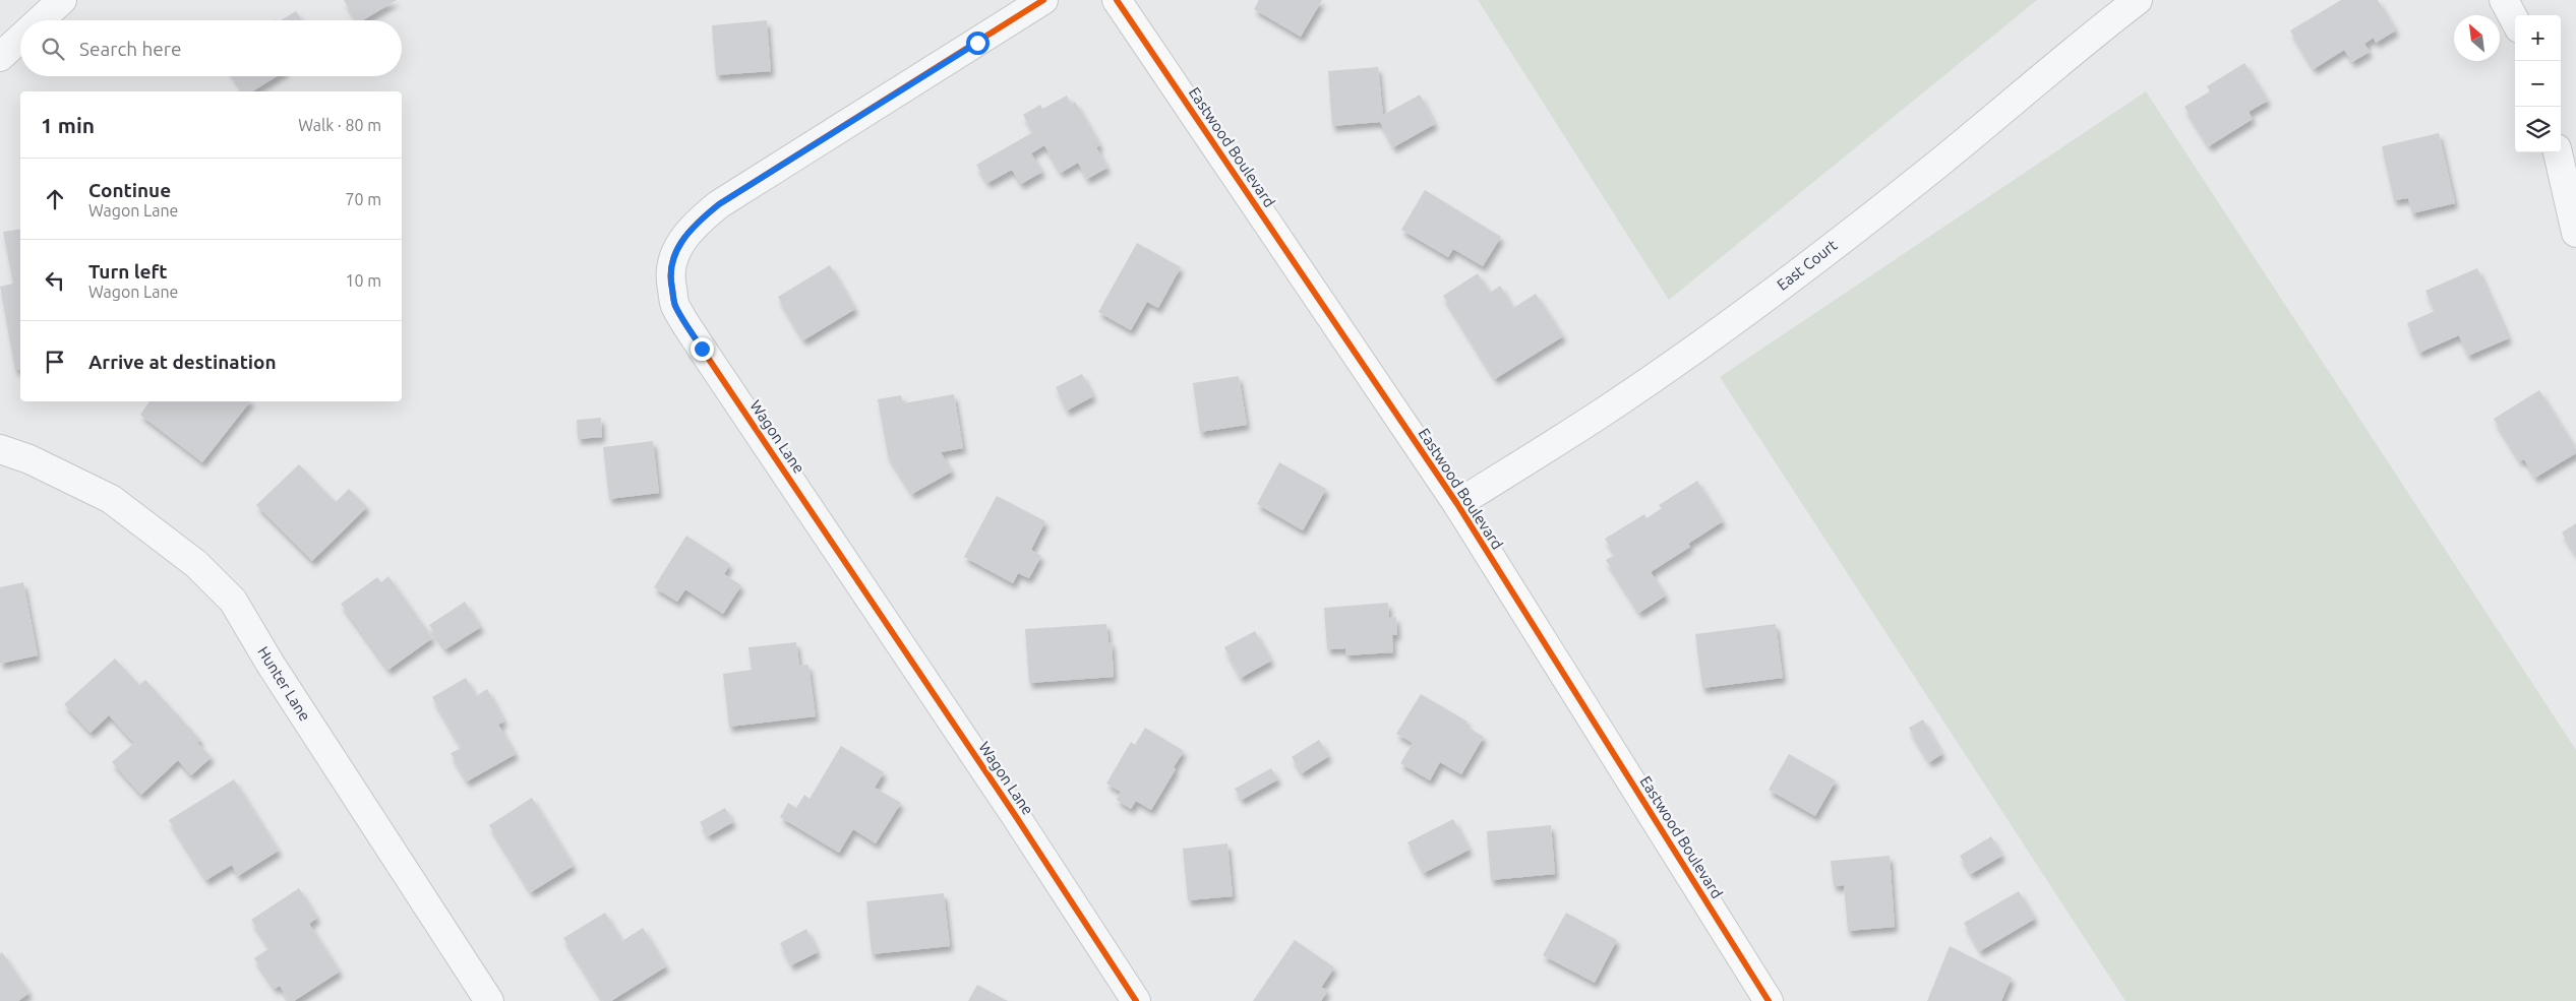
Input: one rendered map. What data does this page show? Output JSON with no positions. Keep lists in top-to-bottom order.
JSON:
{
  "streets": {
    "street": [
      "Eastwood Boulevard",
      "East Court",
      "Wagon Lane",
      "Hunter Lane"
    ]
  },
  "crossings": [
    ["Eastwood Boulevard", "East Court"]
  ],
  "north": "top left",
  "page": {
    "map_buttons": ["+", "−"],
    "search": "Search here",
    "heading": ["1 min", "Walk · 80 m"],
    "list": [
      ["Continue", "Wagon Lane", "70 m"],
      ["Turn left", "Wagon Lane", "10 m"],
      "Arrive at destination"
    ]
  }
}
